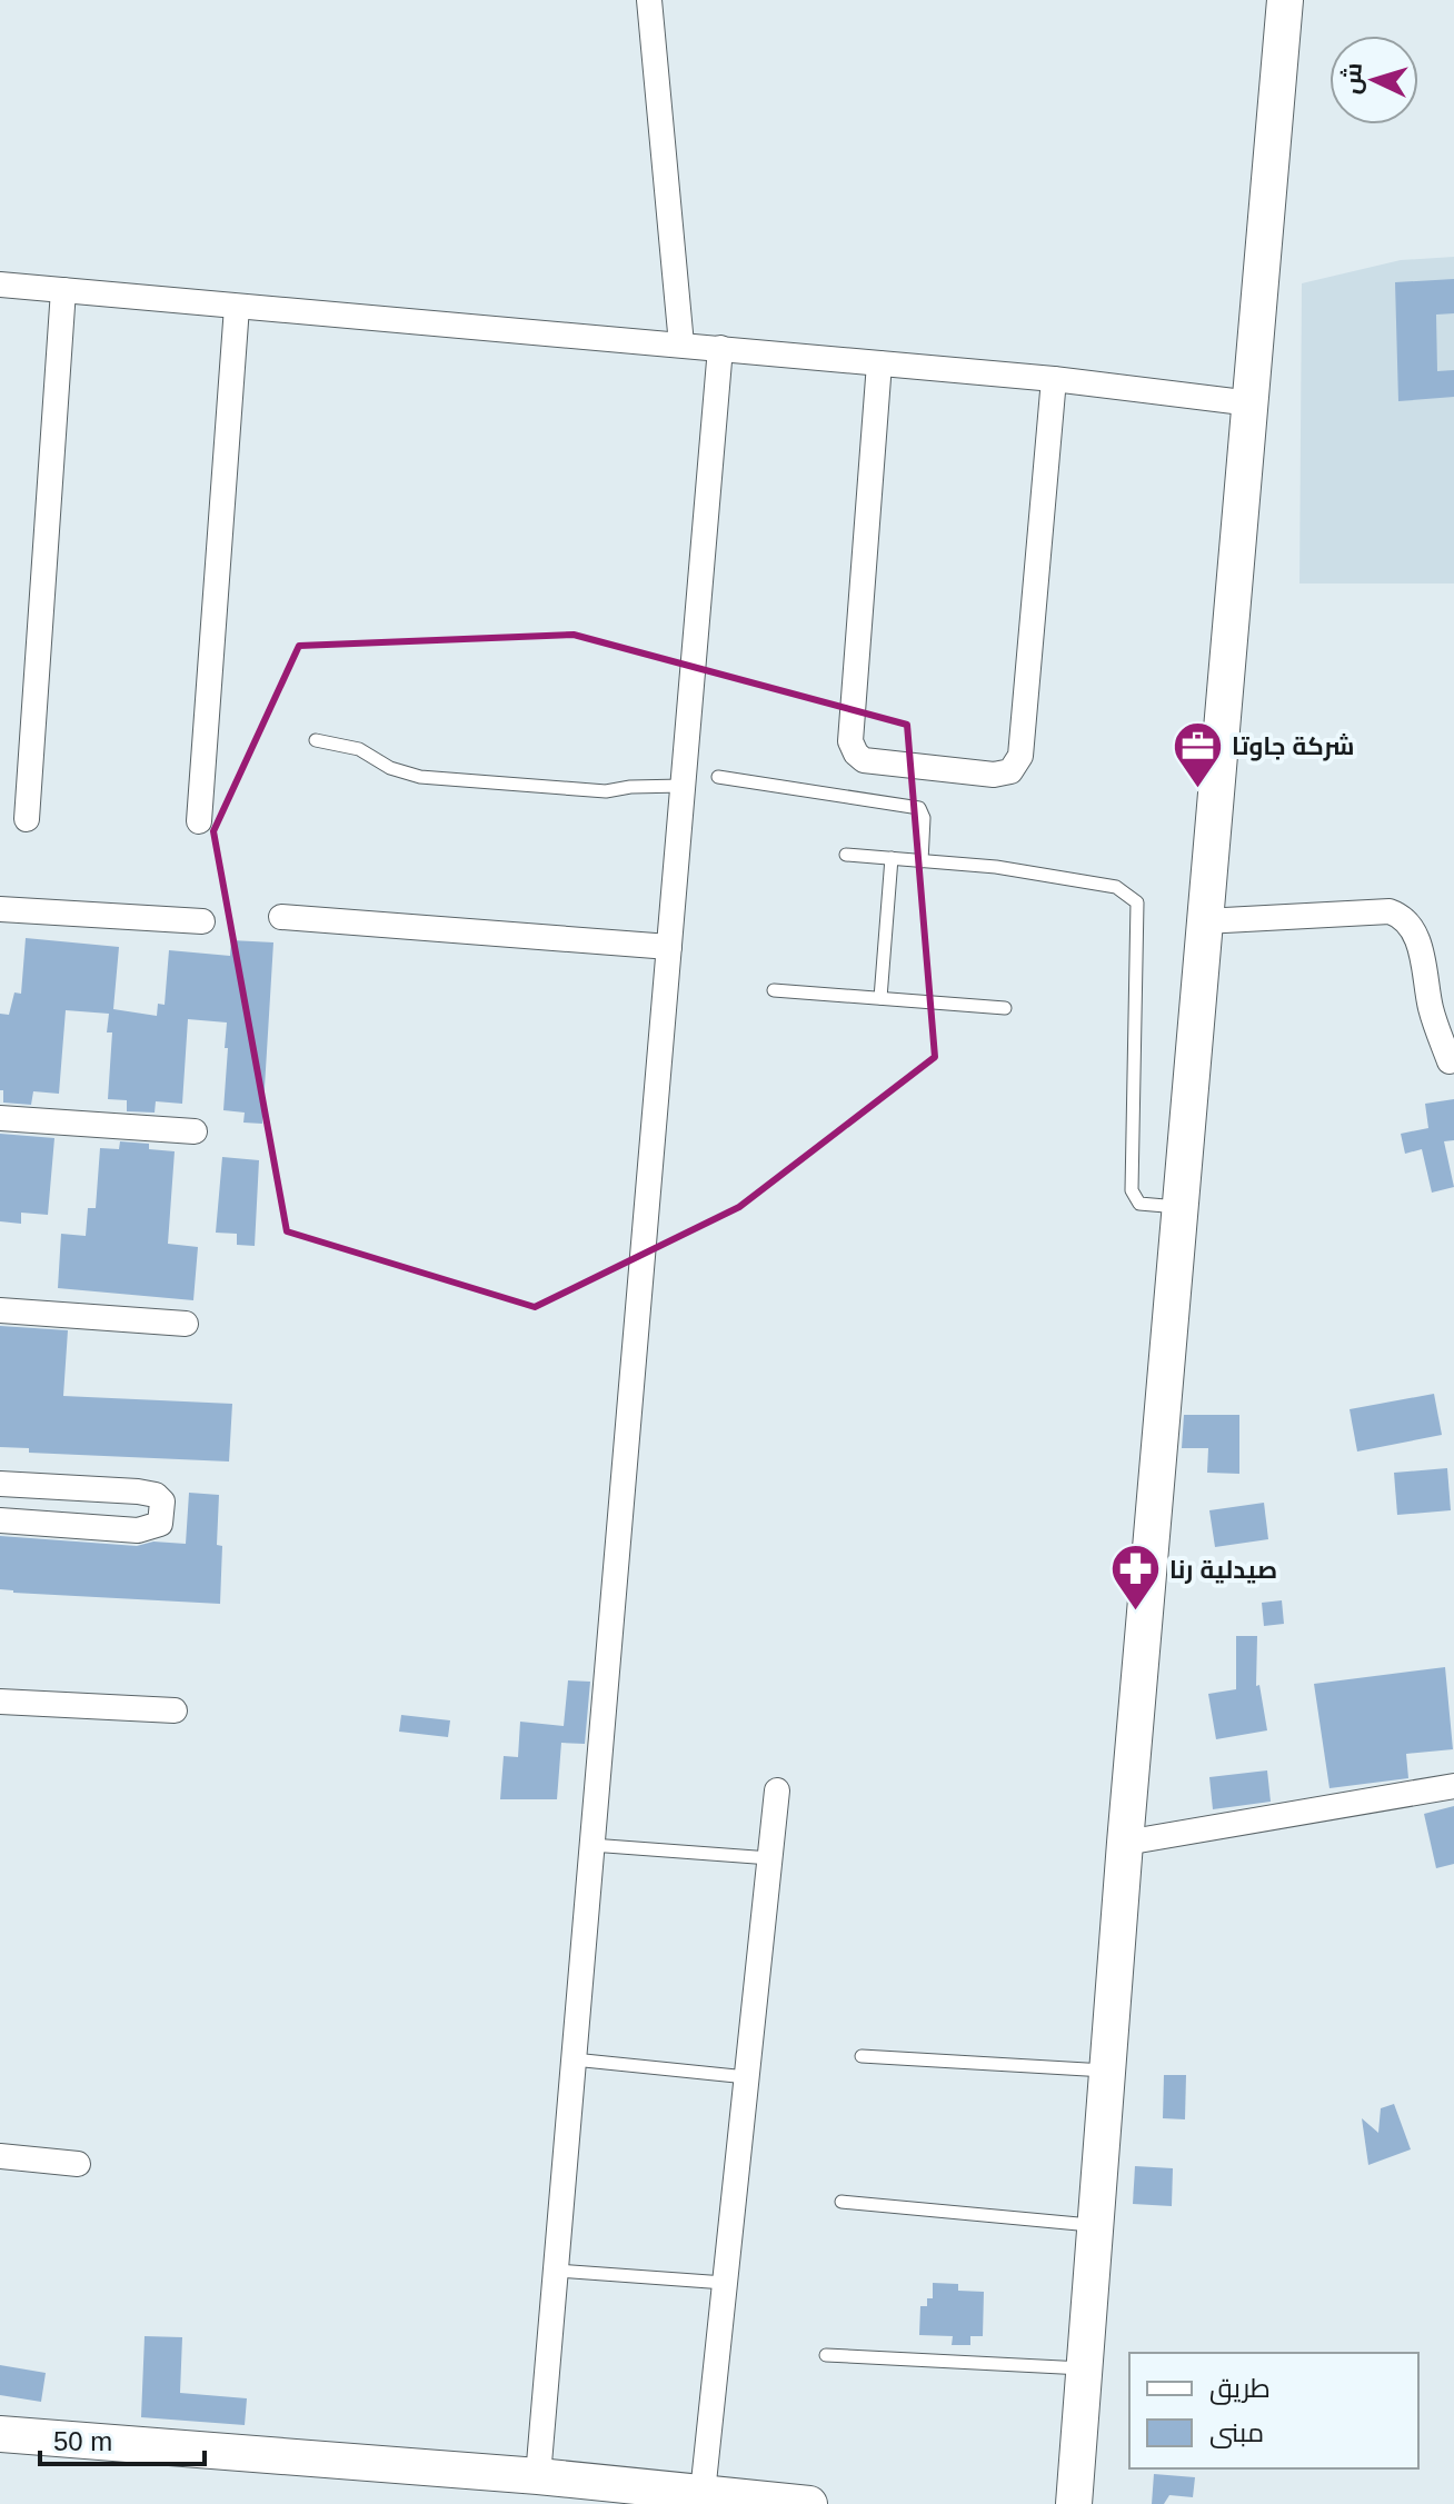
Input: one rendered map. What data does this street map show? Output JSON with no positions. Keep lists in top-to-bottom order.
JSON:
{
  "places": {
    "office": ["شركة جاوتا"],
    "pharmacy": ["صيدلية رنا"]
  },
  "legend": ["طريق", "مبنى"],
  "scale_bar": "50 m",
  "north": "left"
}
